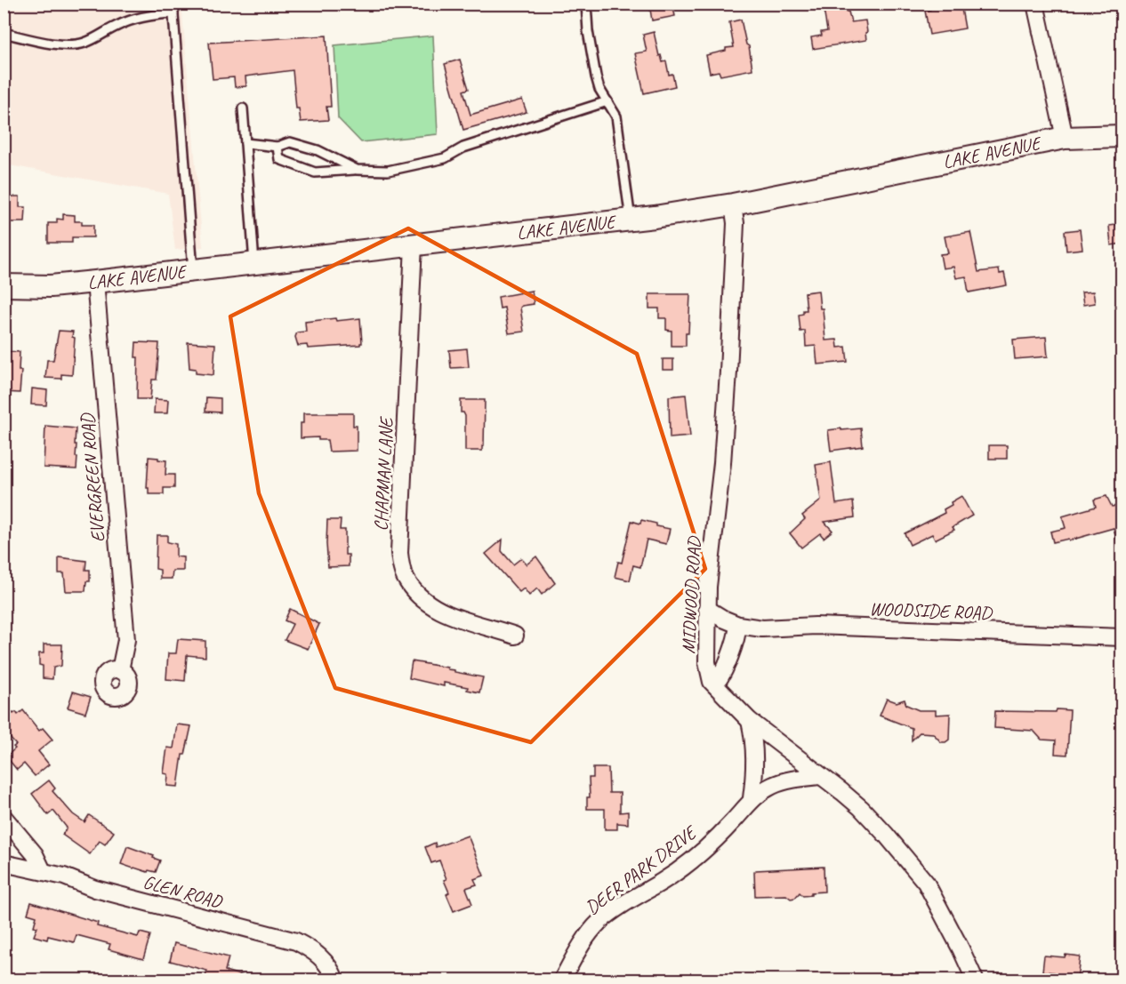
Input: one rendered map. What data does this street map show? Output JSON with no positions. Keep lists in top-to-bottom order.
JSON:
{
  "streets": {
    "main road": ["LAKE AVENUE"],
    "street": [
      "CHAPMAN LANE",
      "EVERGREEN ROAD",
      "MIDWOOD ROAD",
      "WOODSIDE ROAD",
      "DEER PARK DRIVE",
      "GLEN ROAD"
    ]
  },
  "crossings": [
    ["LAKE AVENUE", "CHAPMAN LANE"],
    ["LAKE AVENUE", "EVERGREEN ROAD"],
    ["LAKE AVENUE", "MIDWOOD ROAD"],
    ["MIDWOOD ROAD", "WOODSIDE ROAD"],
    ["MIDWOOD ROAD", "DEER PARK DRIVE"]
  ]
}
